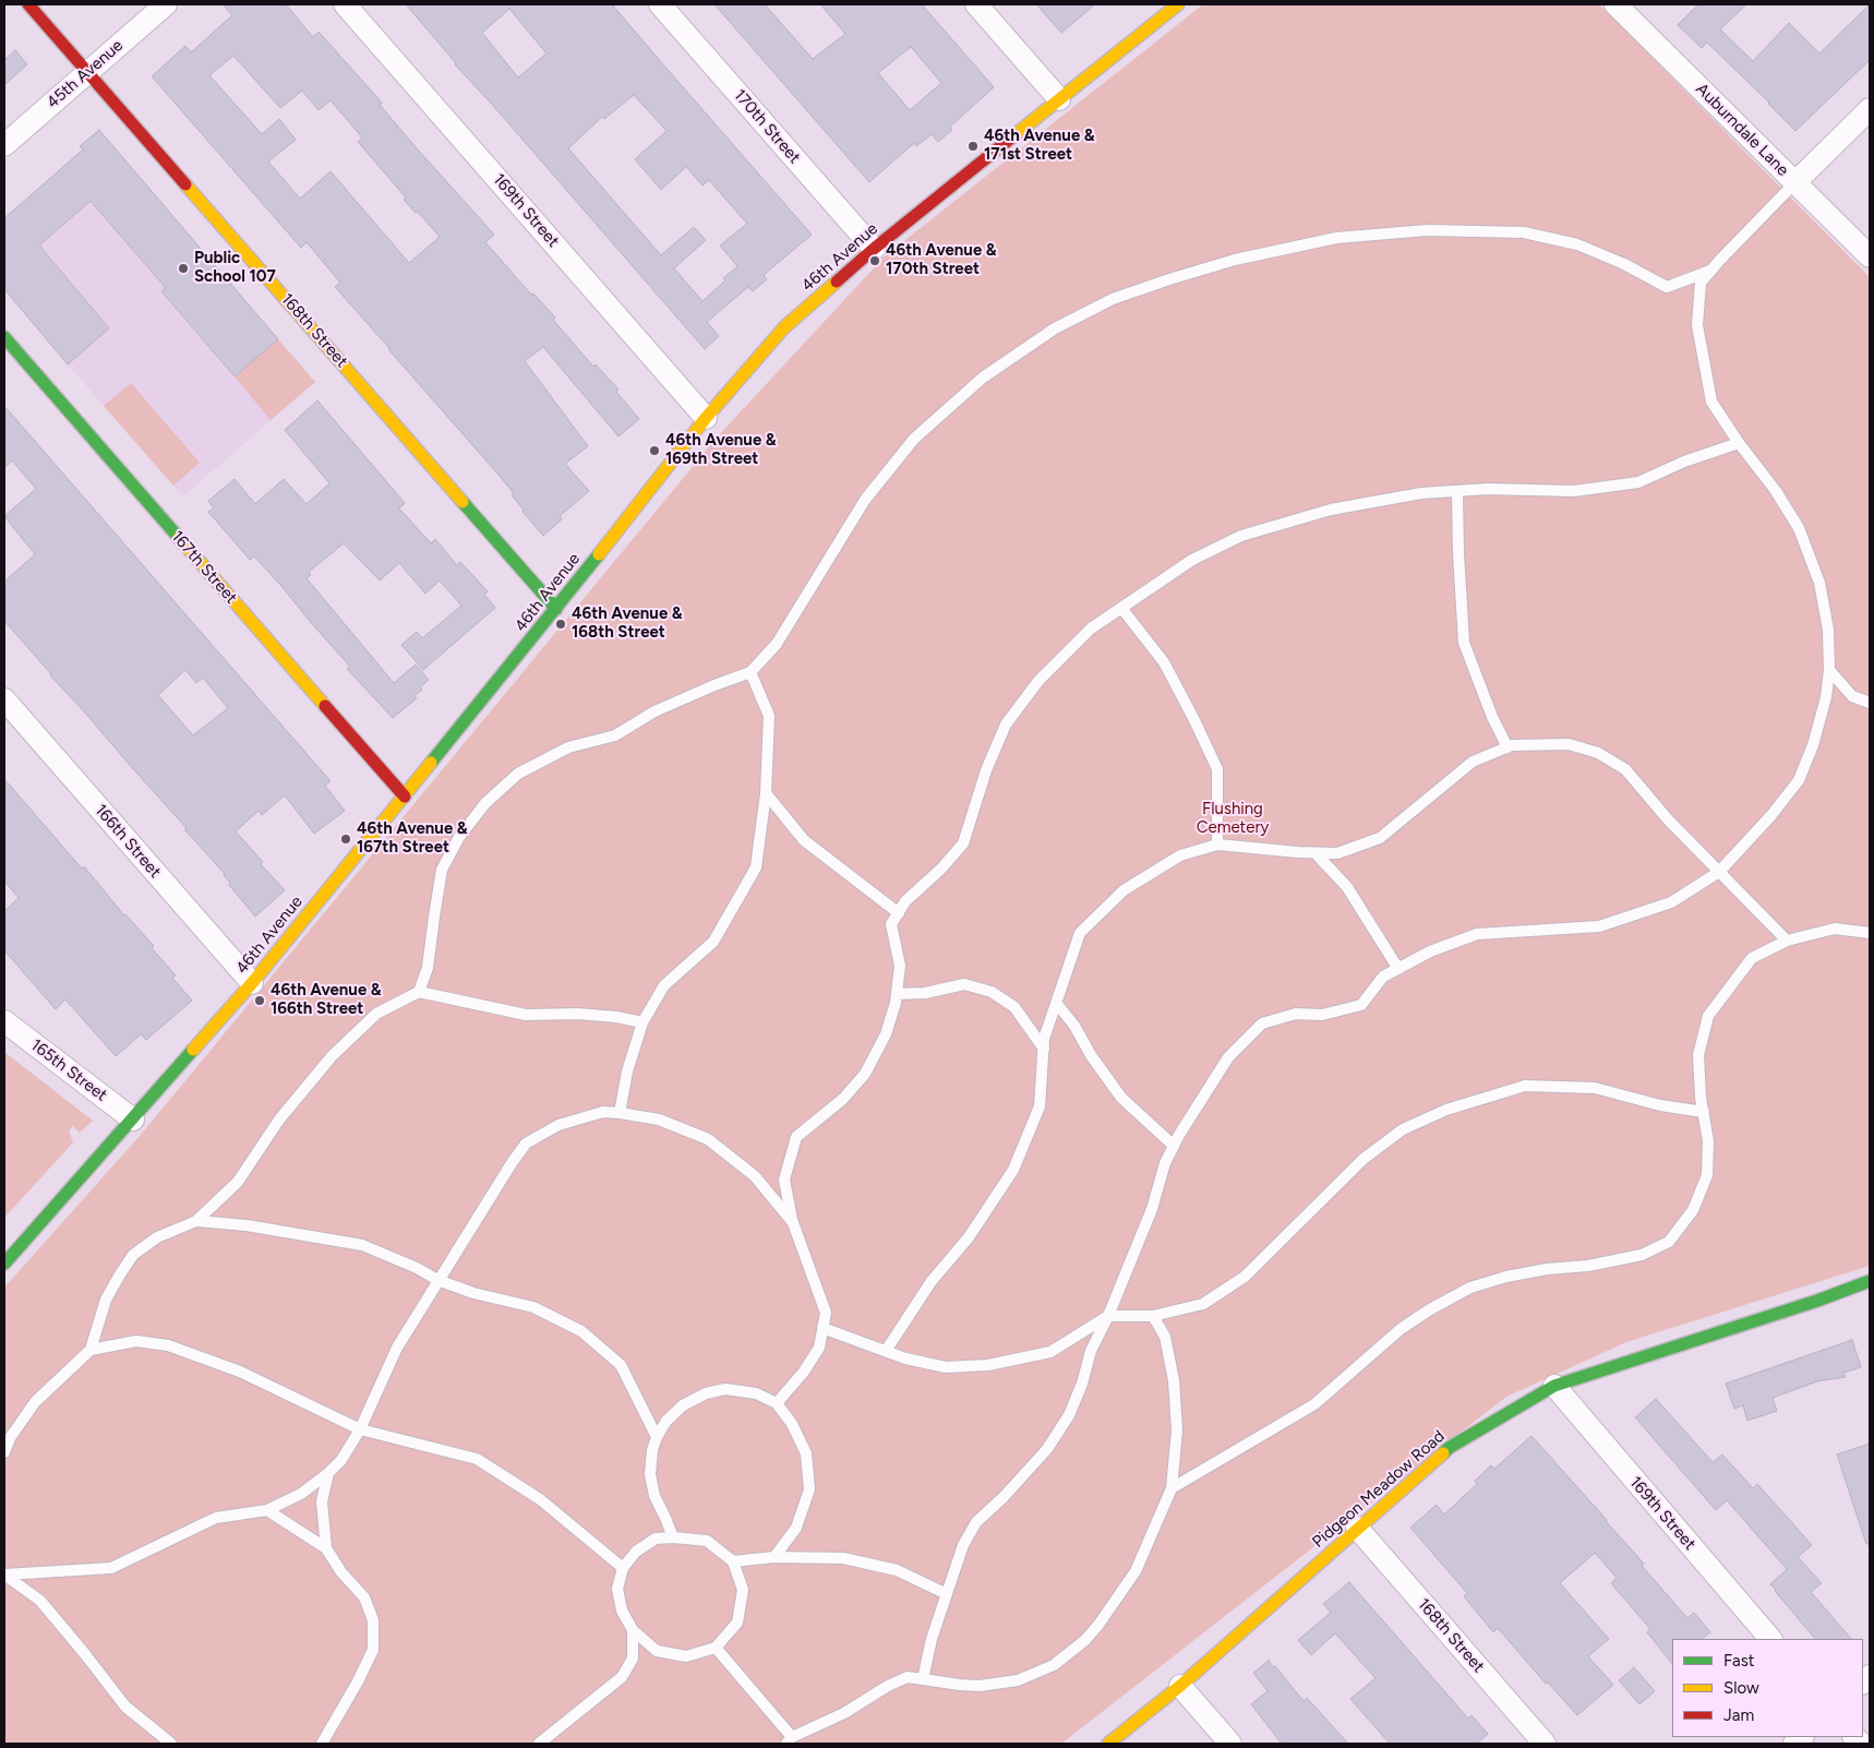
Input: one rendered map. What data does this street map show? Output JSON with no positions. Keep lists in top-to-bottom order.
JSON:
{
  "streets": {
    "street": [
      "45th Avenue",
      "170th Street",
      "Auburndale Lane",
      "169th Street",
      "46th Avenue",
      "168th Street",
      "167th Street",
      "166th Street",
      "165th Street",
      "Pidgeon Meadow Road"
    ]
  },
  "crossings": [
    ["45th Avenue", "168th Street"],
    ["170th Street", "46th Avenue"],
    ["169th Street", "46th Avenue"],
    ["169th Street", "Pidgeon Meadow Road"],
    ["46th Avenue", "168th Street"],
    ["46th Avenue", "167th Street"],
    ["46th Avenue", "166th Street"],
    ["46th Avenue", "165th Street"],
    ["168th Street", "Pidgeon Meadow Road"]
  ],
  "parks": ["Flushing Cemetery"],
  "places": [
    "46th Avenue & 171st Street",
    "46th Avenue & 170th Street",
    "Public School 107",
    "46th Avenue & 169th Street",
    "46th Avenue & 168th Street",
    "46th Avenue & 167th Street",
    "46th Avenue & 166th Street"
  ],
  "legend": ["Fast", "Slow", "Jam"]
}
